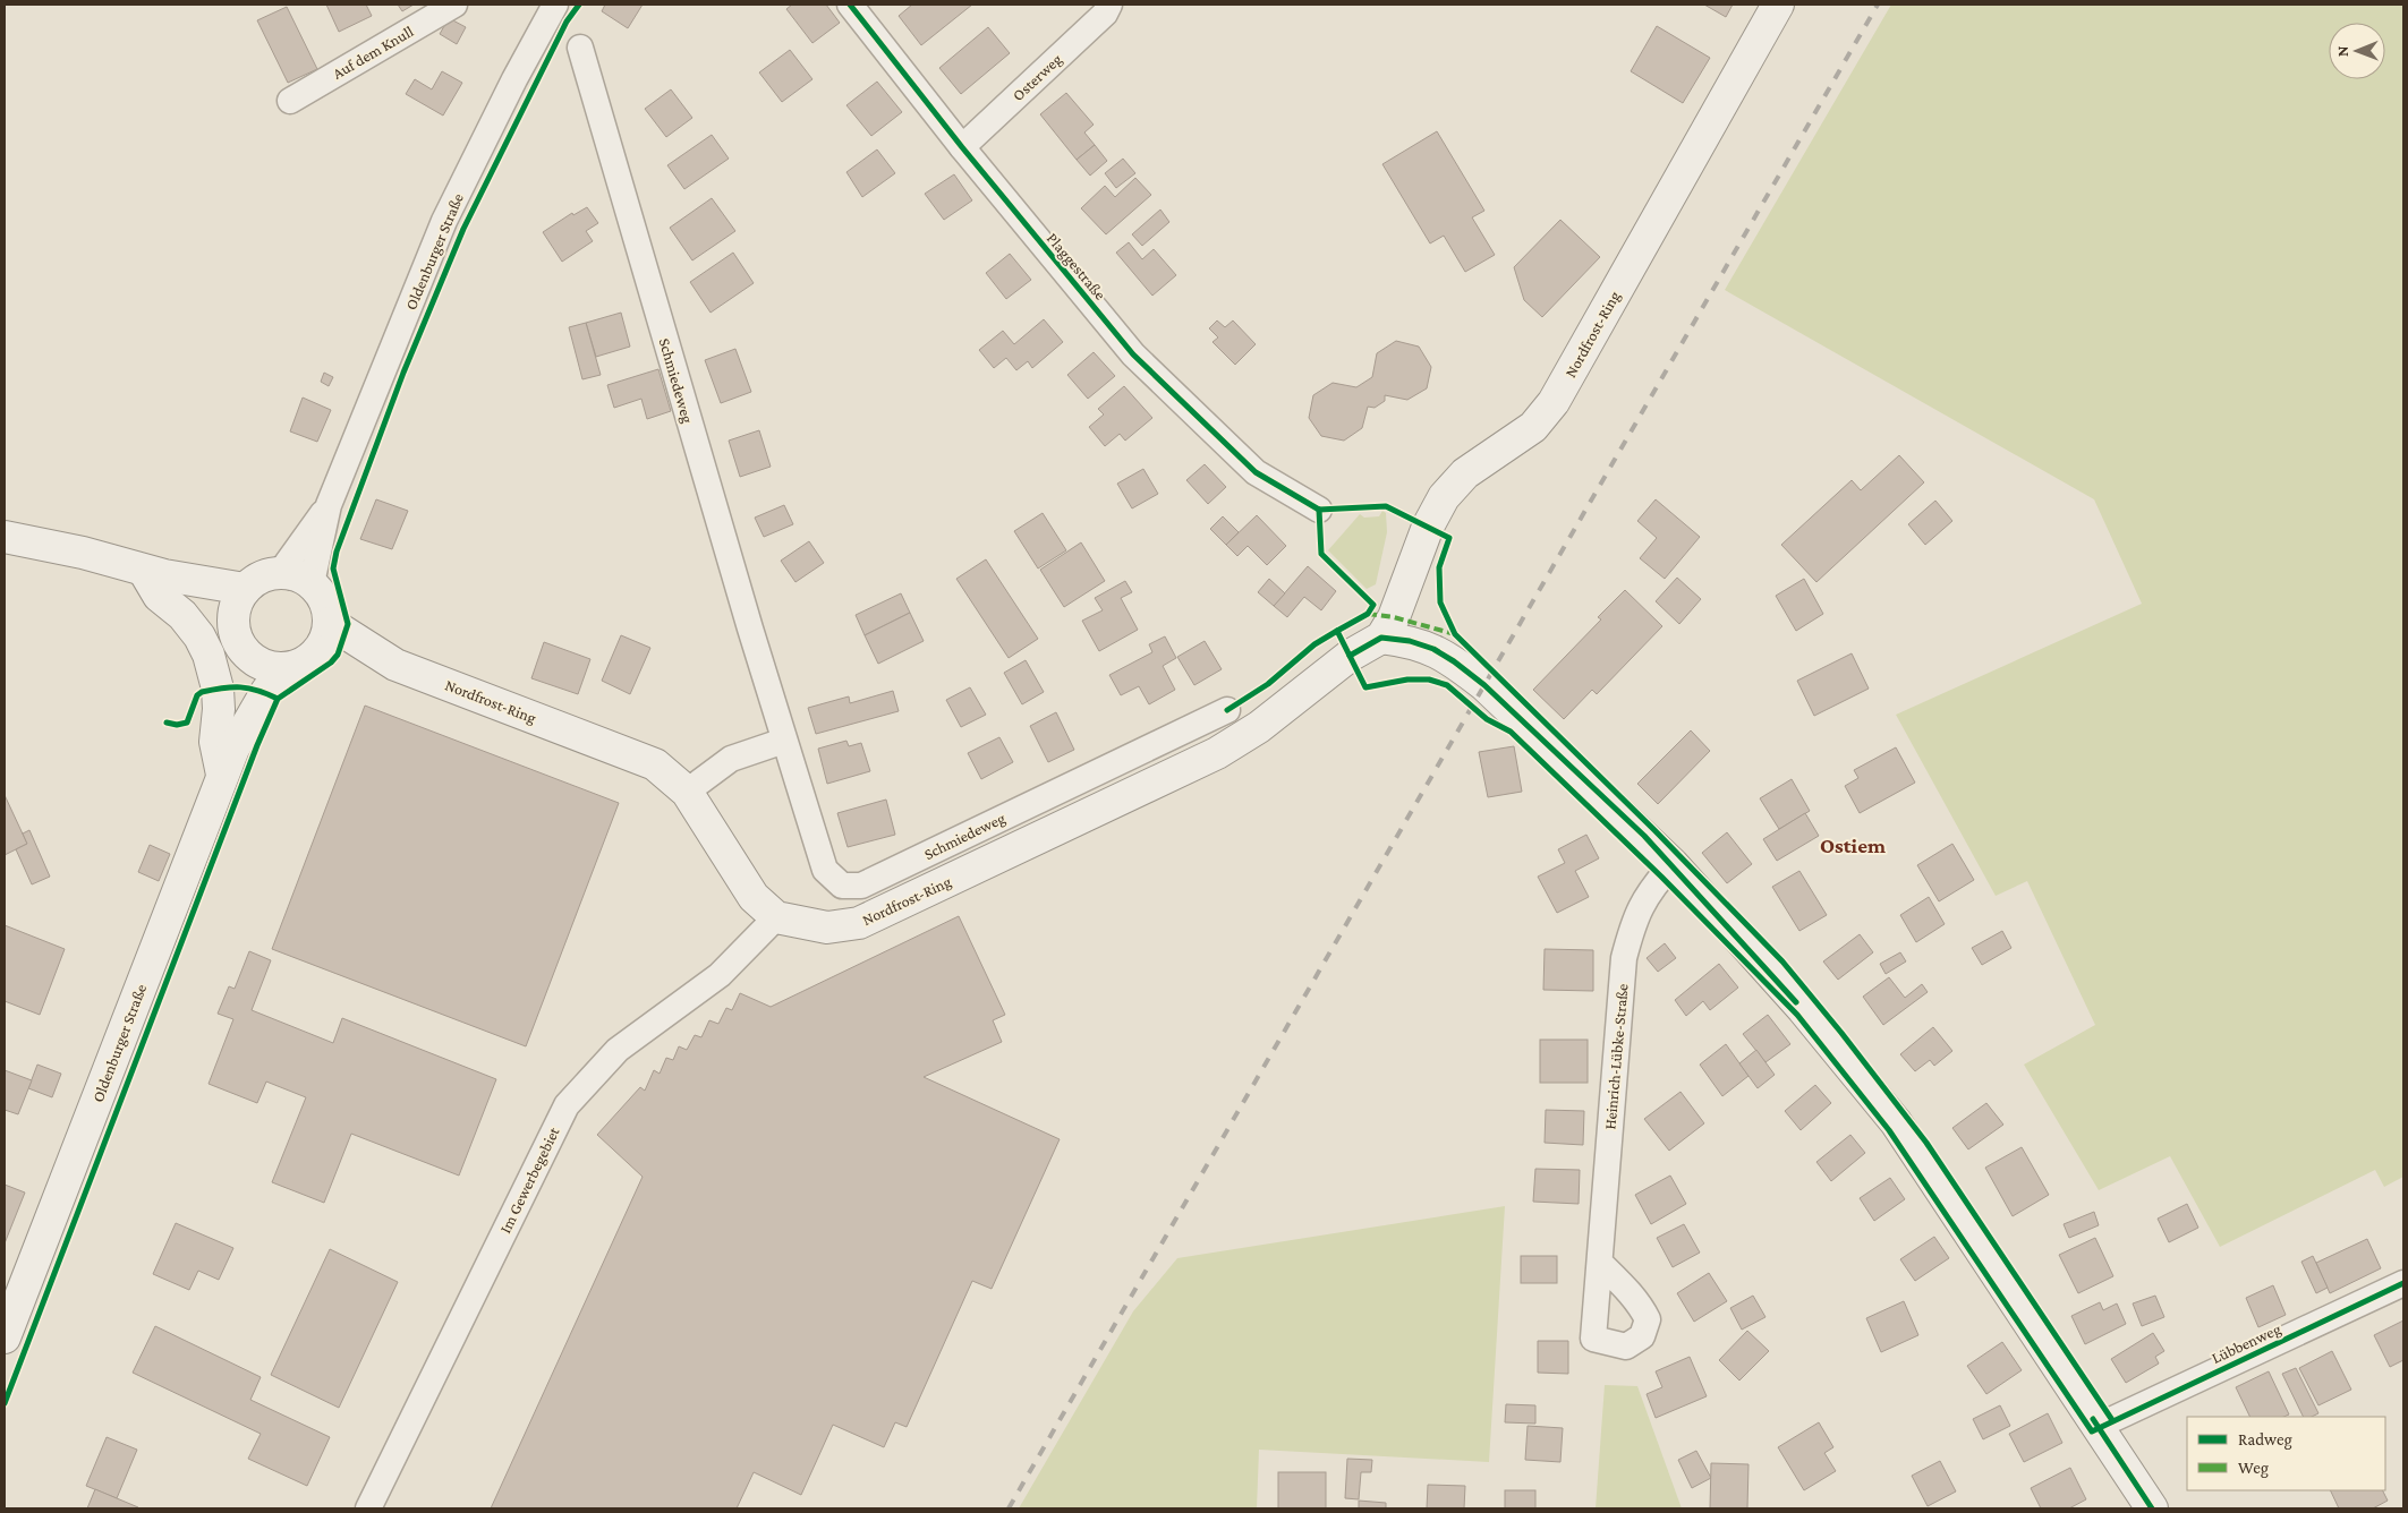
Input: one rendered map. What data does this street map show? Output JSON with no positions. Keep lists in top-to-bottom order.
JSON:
{
  "streets": {
    "street": [
      "Auf dem Knull",
      "Osterweg",
      "Oldenburger Straße",
      "Plaggestraße",
      "Nordfrost-Ring",
      "Schmiedeweg",
      "Heinrich-Lübke-Straße",
      "Im Gewerbegebiet",
      "Lübbenweg"
    ]
  },
  "crossings": [
    ["Osterweg", "Plaggestraße"],
    ["Oldenburger Straße", "Nordfrost-Ring"],
    ["Nordfrost-Ring", "Im Gewerbegebiet"]
  ],
  "districts": ["Ostiem"],
  "legend": ["Radweg", "Weg"],
  "north": "left"
}
